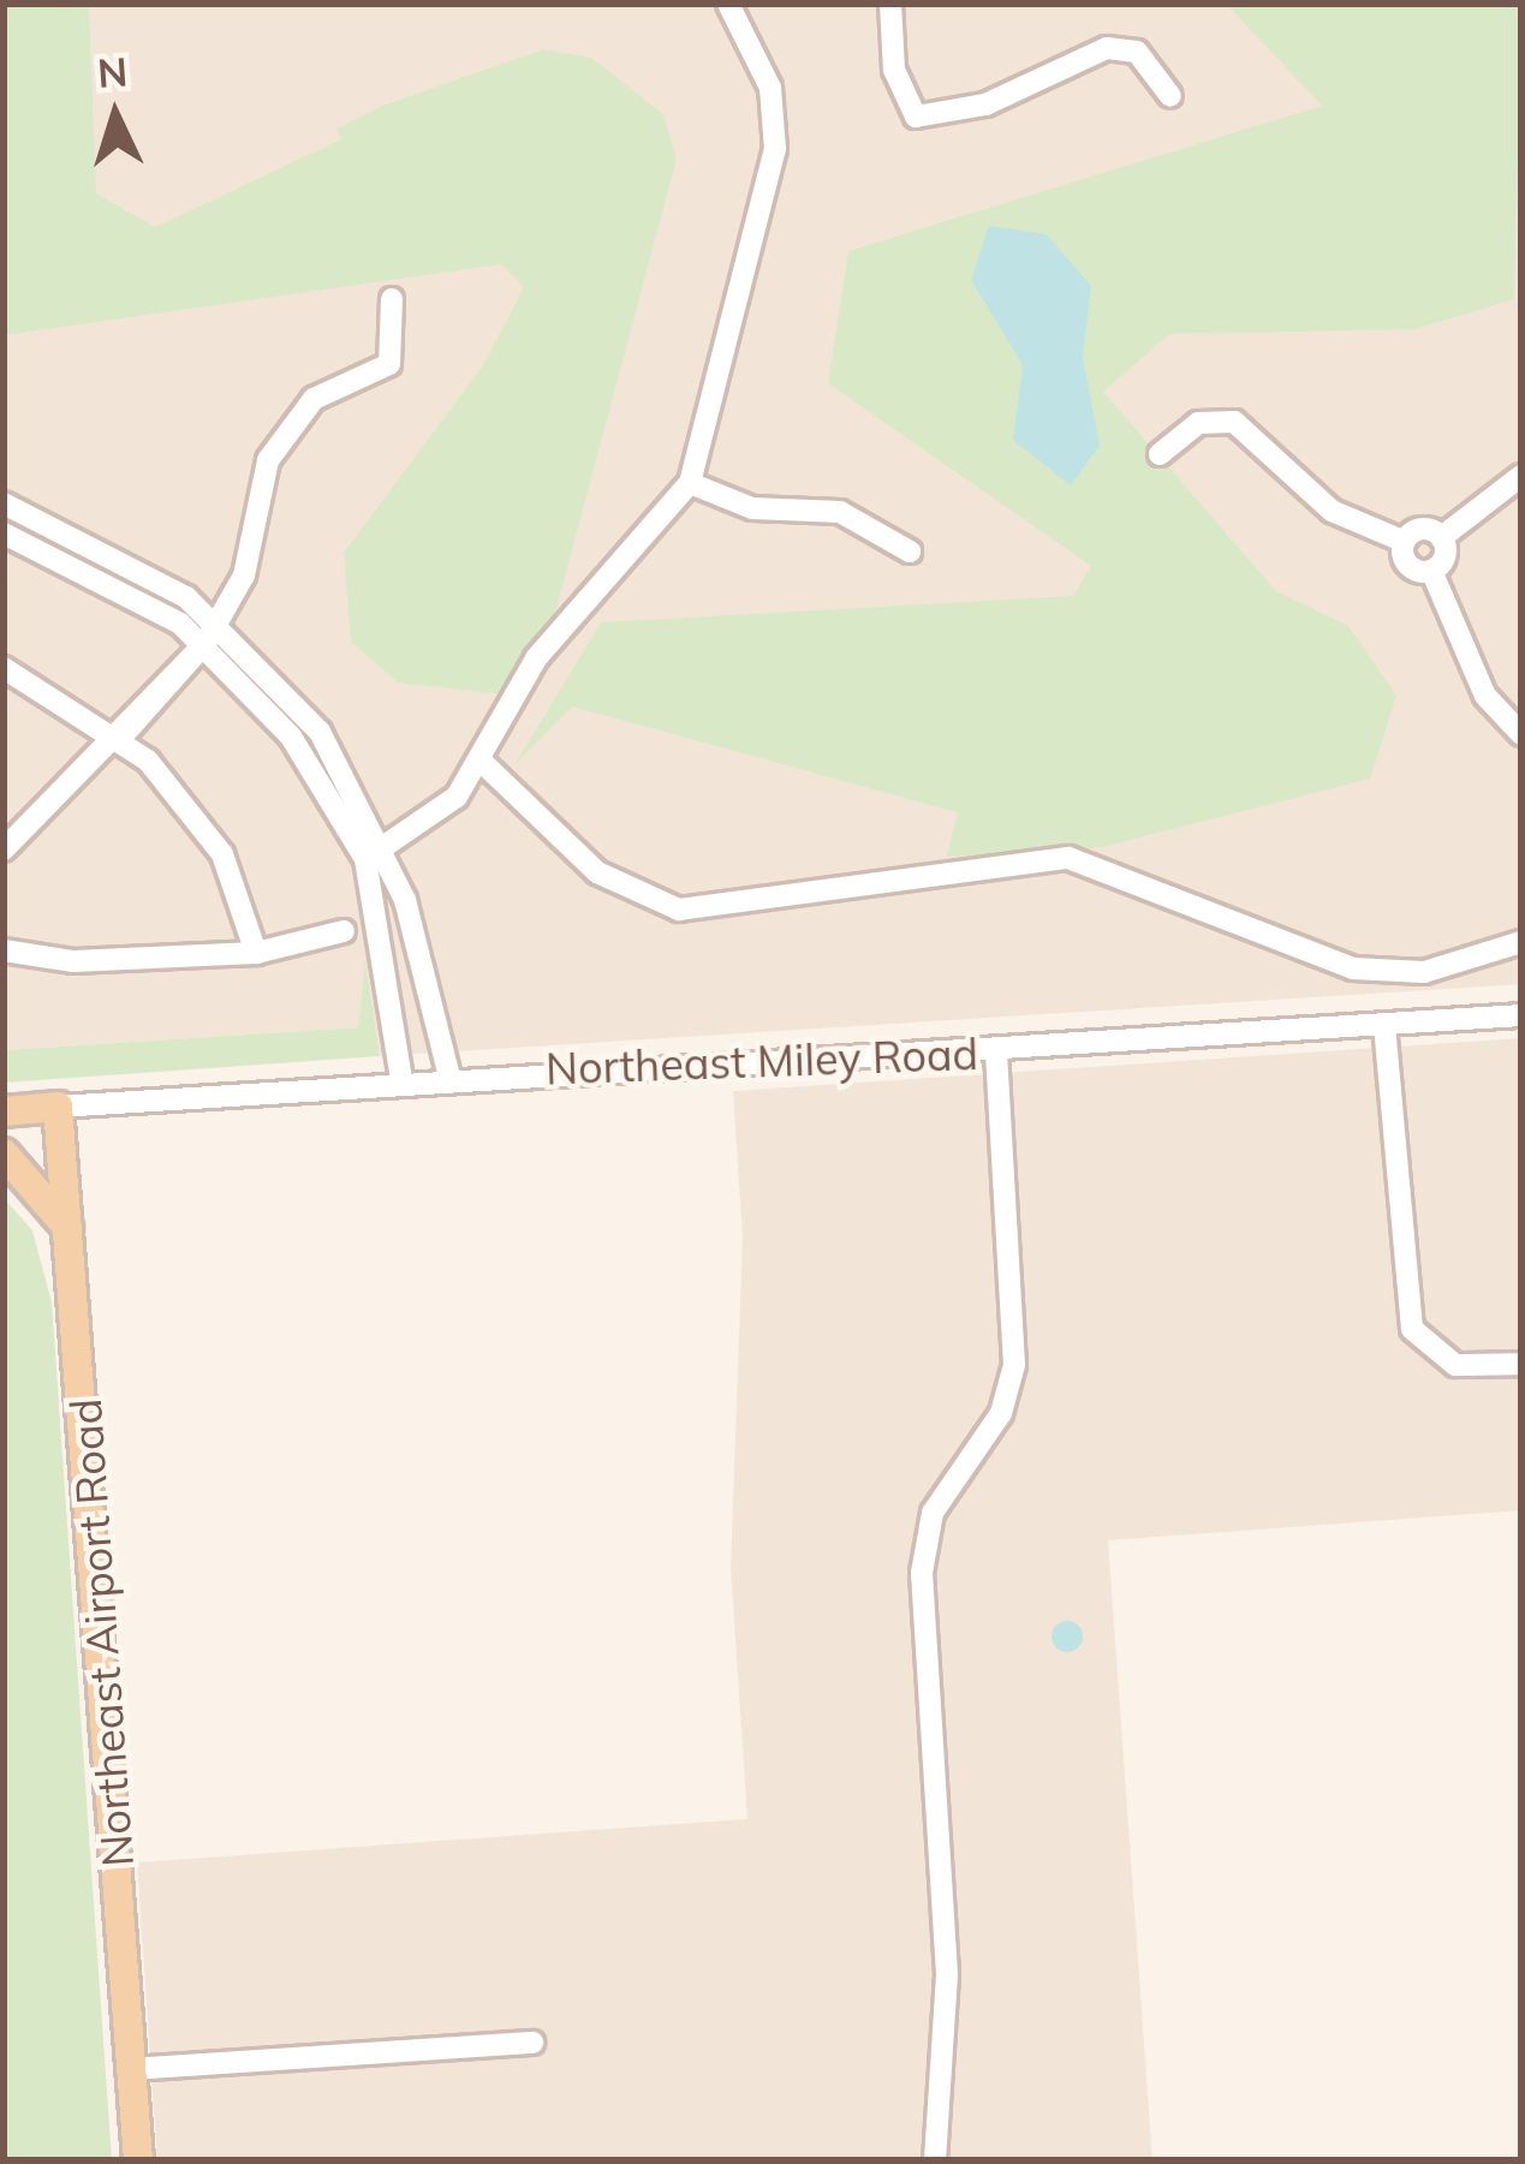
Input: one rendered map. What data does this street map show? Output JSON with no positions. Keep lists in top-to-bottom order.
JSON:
{
  "streets": {
    "main road": ["Northeast Miley Road", "Northeast Airport Road"]
  },
  "crossings": [
    ["Northeast Miley Road", "Northeast Airport Road"]
  ],
  "north": "top"
}
